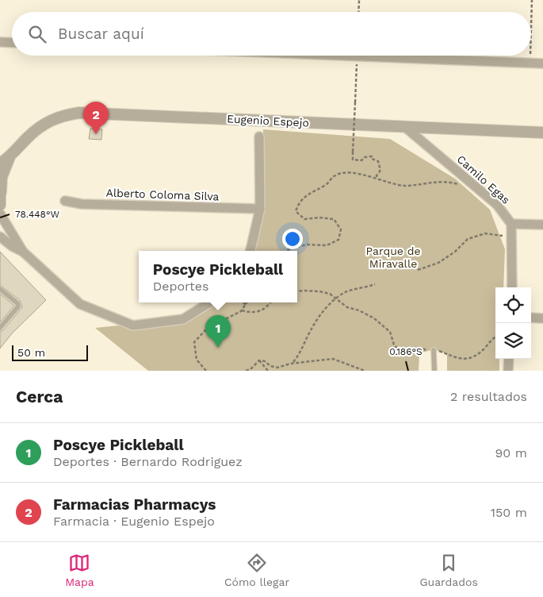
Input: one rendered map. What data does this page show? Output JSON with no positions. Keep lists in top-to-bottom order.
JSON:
{
  "streets": {
    "street": ["Eugenio Espejo", "Camilo Egas", "Alberto Coloma Silva"]
  },
  "crossings": [
    ["Eugenio Espejo", "Camilo Egas"]
  ],
  "parks": ["Parque de Miravalle"],
  "scale_bar": "50 m",
  "page": {
    "search": "Buscar aquí",
    "pins": ["2", "1"],
    "popup": ["Poscye Pickleball", "Deportes"],
    "scale": "50 m",
    "heading": ["Cerca", "2 resultados"],
    "list": [
      {
        "mark": "1",
        "name": "Poscye Pickleball",
        "note": "Deportes · Bernardo Rodriguez",
        "value": "90 m"
      },
      {
        "mark": "2",
        "name": "Farmacias Pharmacys",
        "note": "Farmacia · Eugenio Espejo",
        "value": "150 m"
      }
    ],
    "nav": ["Mapa", "Cómo llegar", "Guardados"]
  },
  "coordinates": ["78.448°W", "0.186°S"]
}
